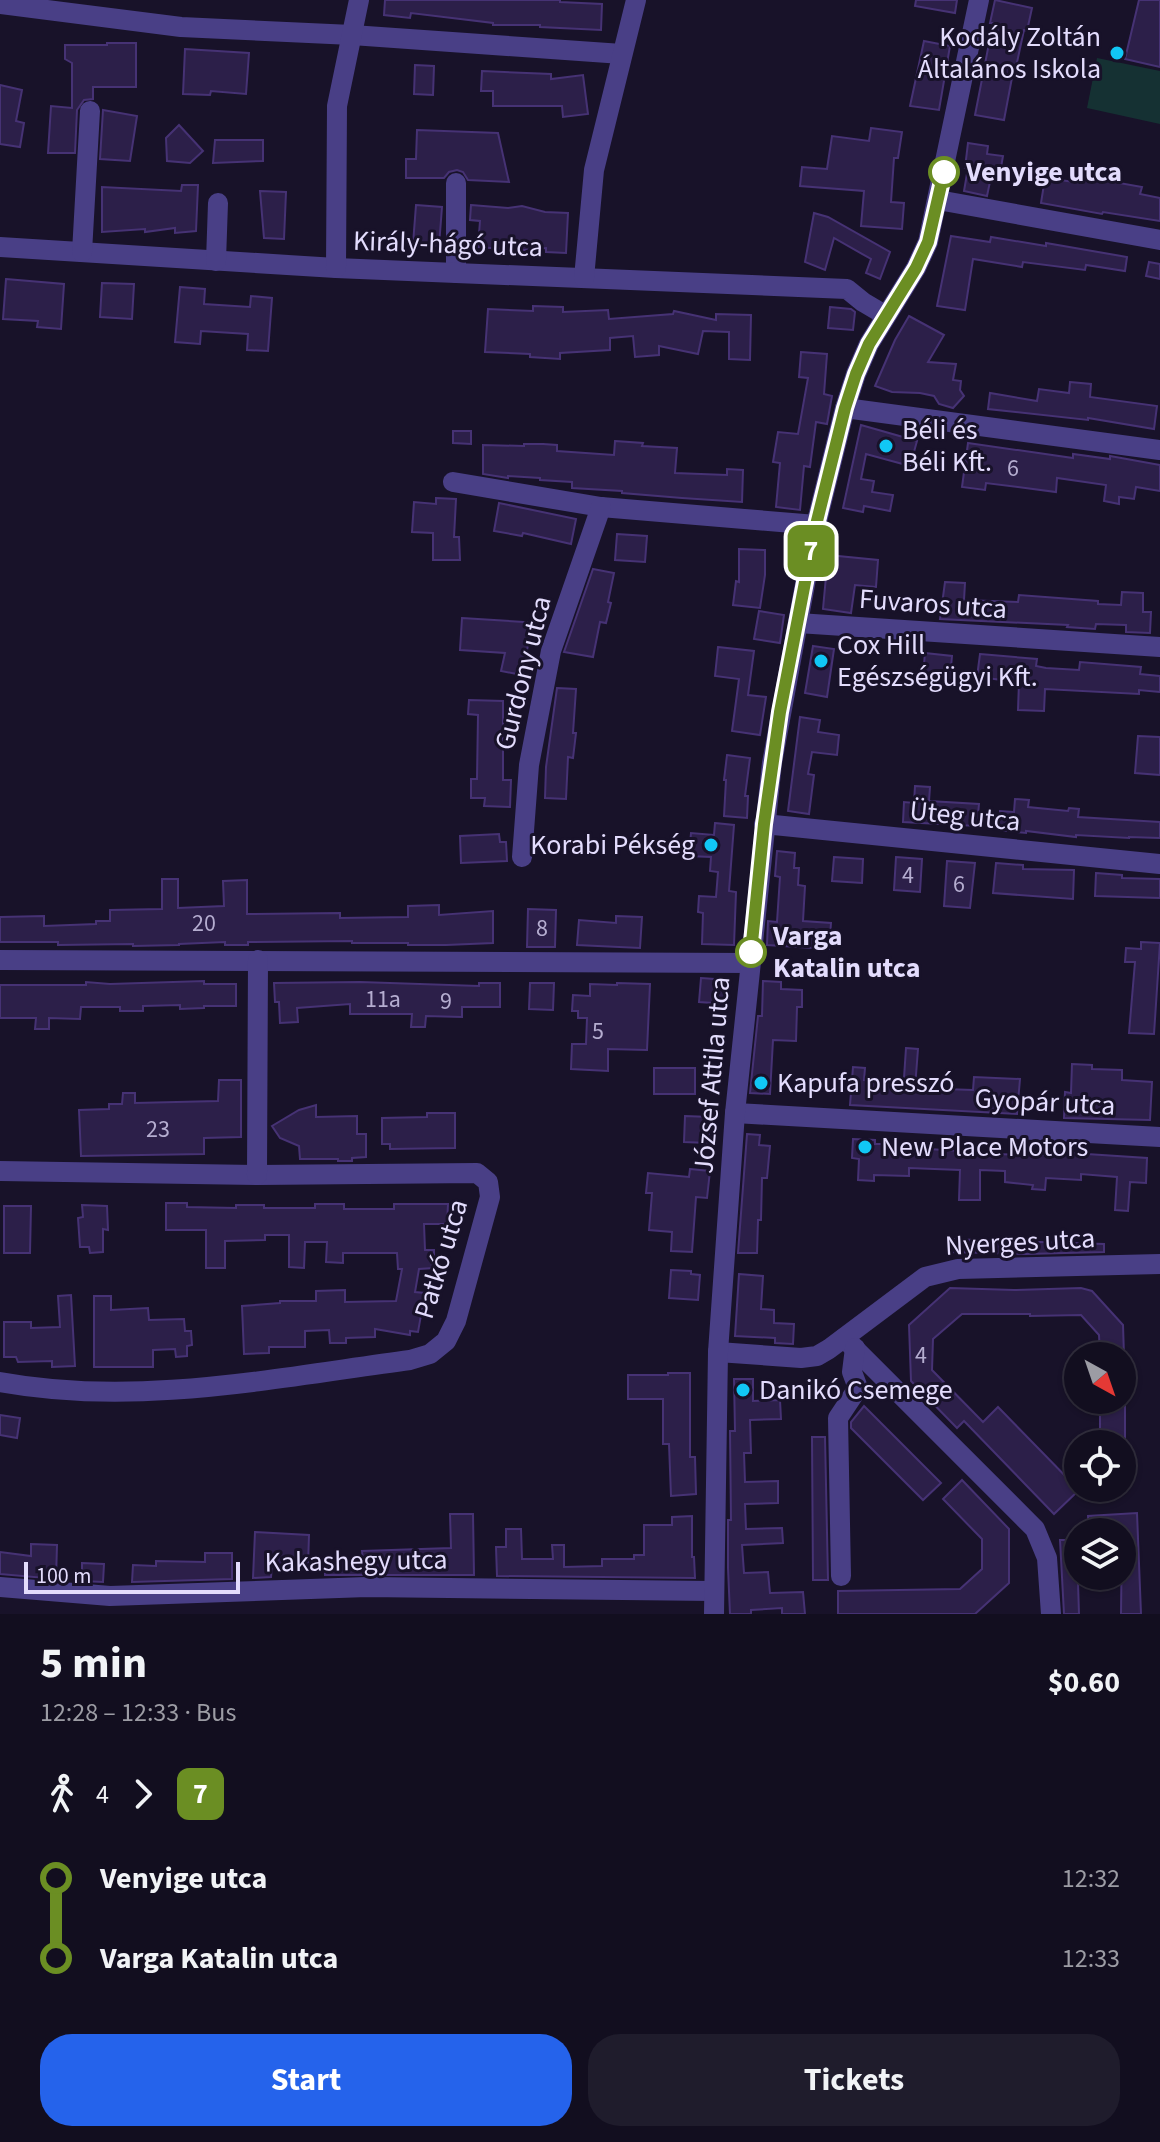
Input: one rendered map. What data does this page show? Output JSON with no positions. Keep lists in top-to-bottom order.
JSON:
{
  "streets": {
    "street": [
      "Király-hágó utca",
      "Fuvaros utca",
      "Gurdony utca",
      "Üteg utca",
      "József Attila utca",
      "Gyopár utca",
      "Nyerges utca",
      "Patkó utca",
      "Kakashegy utca"
    ]
  },
  "crossings": [
    ["Király-hágó utca", "József Attila utca"],
    ["Fuvaros utca", "József Attila utca"],
    ["Üteg utca", "József Attila utca"],
    ["József Attila utca", "Gyopár utca"],
    ["József Attila utca", "Nyerges utca"],
    ["József Attila utca", "Kakashegy utca"]
  ],
  "places": [
    "Kodály Zoltán Általános Iskola",
    "Venyige utca",
    "Béli és Béli Kft.",
    "Cox Hill Egészségügyi Kft.",
    "Korabi Pékség",
    "Varga Katalin utca",
    "Kapufa presszó",
    "New Place Motors",
    "Danikó Csemege"
  ],
  "lines": ["bus line 7"],
  "house_numbers": [
    "6",
    "4",
    "6",
    "20",
    "8",
    "11a",
    "9",
    "5",
    "23",
    "4"
  ],
  "scale_bar": "100 m",
  "north": "bottom right",
  "page": {
    "on_map": "7",
    "scale": "100 m",
    "heading": ["5 min", "12:28 – 12:33 · Bus", "$0.60"],
    "legs": ["4", "7"],
    "list": [
      {
        "name": "Venyige utca",
        "value": "12:32"
      },
      {
        "name": "Varga Katalin utca",
        "value": "12:33"
      }
    ],
    "buttons": ["Start", "Tickets"]
  }
}
